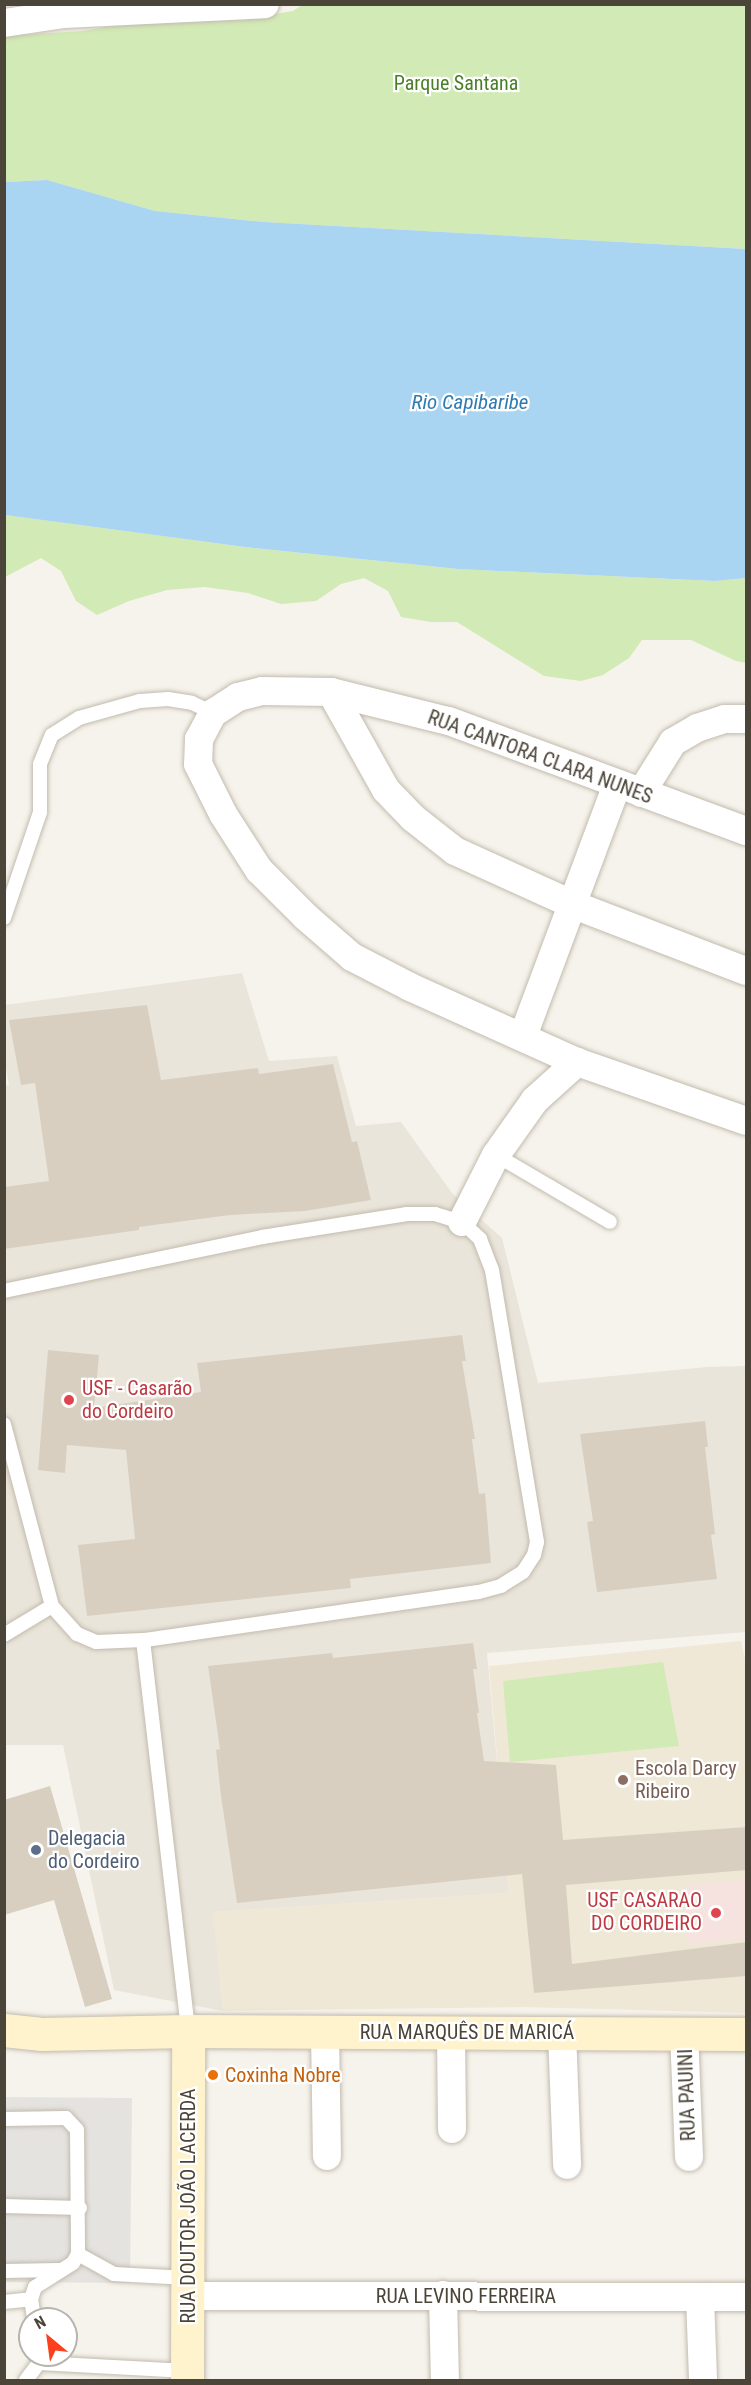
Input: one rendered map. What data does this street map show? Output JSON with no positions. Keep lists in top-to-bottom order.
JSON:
{
  "streets": {
    "main road": ["RUA MARQUÊS DE MARICÁ", "RUA DOUTOR JOÃO LACERDA"],
    "street": ["RUA CANTORA CLARA NUNES", "RUA PAUINI", "RUA LEVINO FERREIRA"]
  },
  "crossings": [
    ["RUA MARQUÊS DE MARICÁ", "RUA PAUINI"],
    ["RUA MARQUÊS DE MARICÁ", "RUA DOUTOR JOÃO LACERDA"],
    ["RUA DOUTOR JOÃO LACERDA", "RUA LEVINO FERREIRA"]
  ],
  "water": ["Rio Capibaribe"],
  "parks": ["Parque Santana"],
  "places": [
    "USF - Casarão do Cordeiro",
    "Escola Darcy Ribeiro",
    "Delegacia do Cordeiro",
    "USF CASARAO DO CORDEIRO",
    "Coxinha Nobre"
  ],
  "north": "top left"
}
